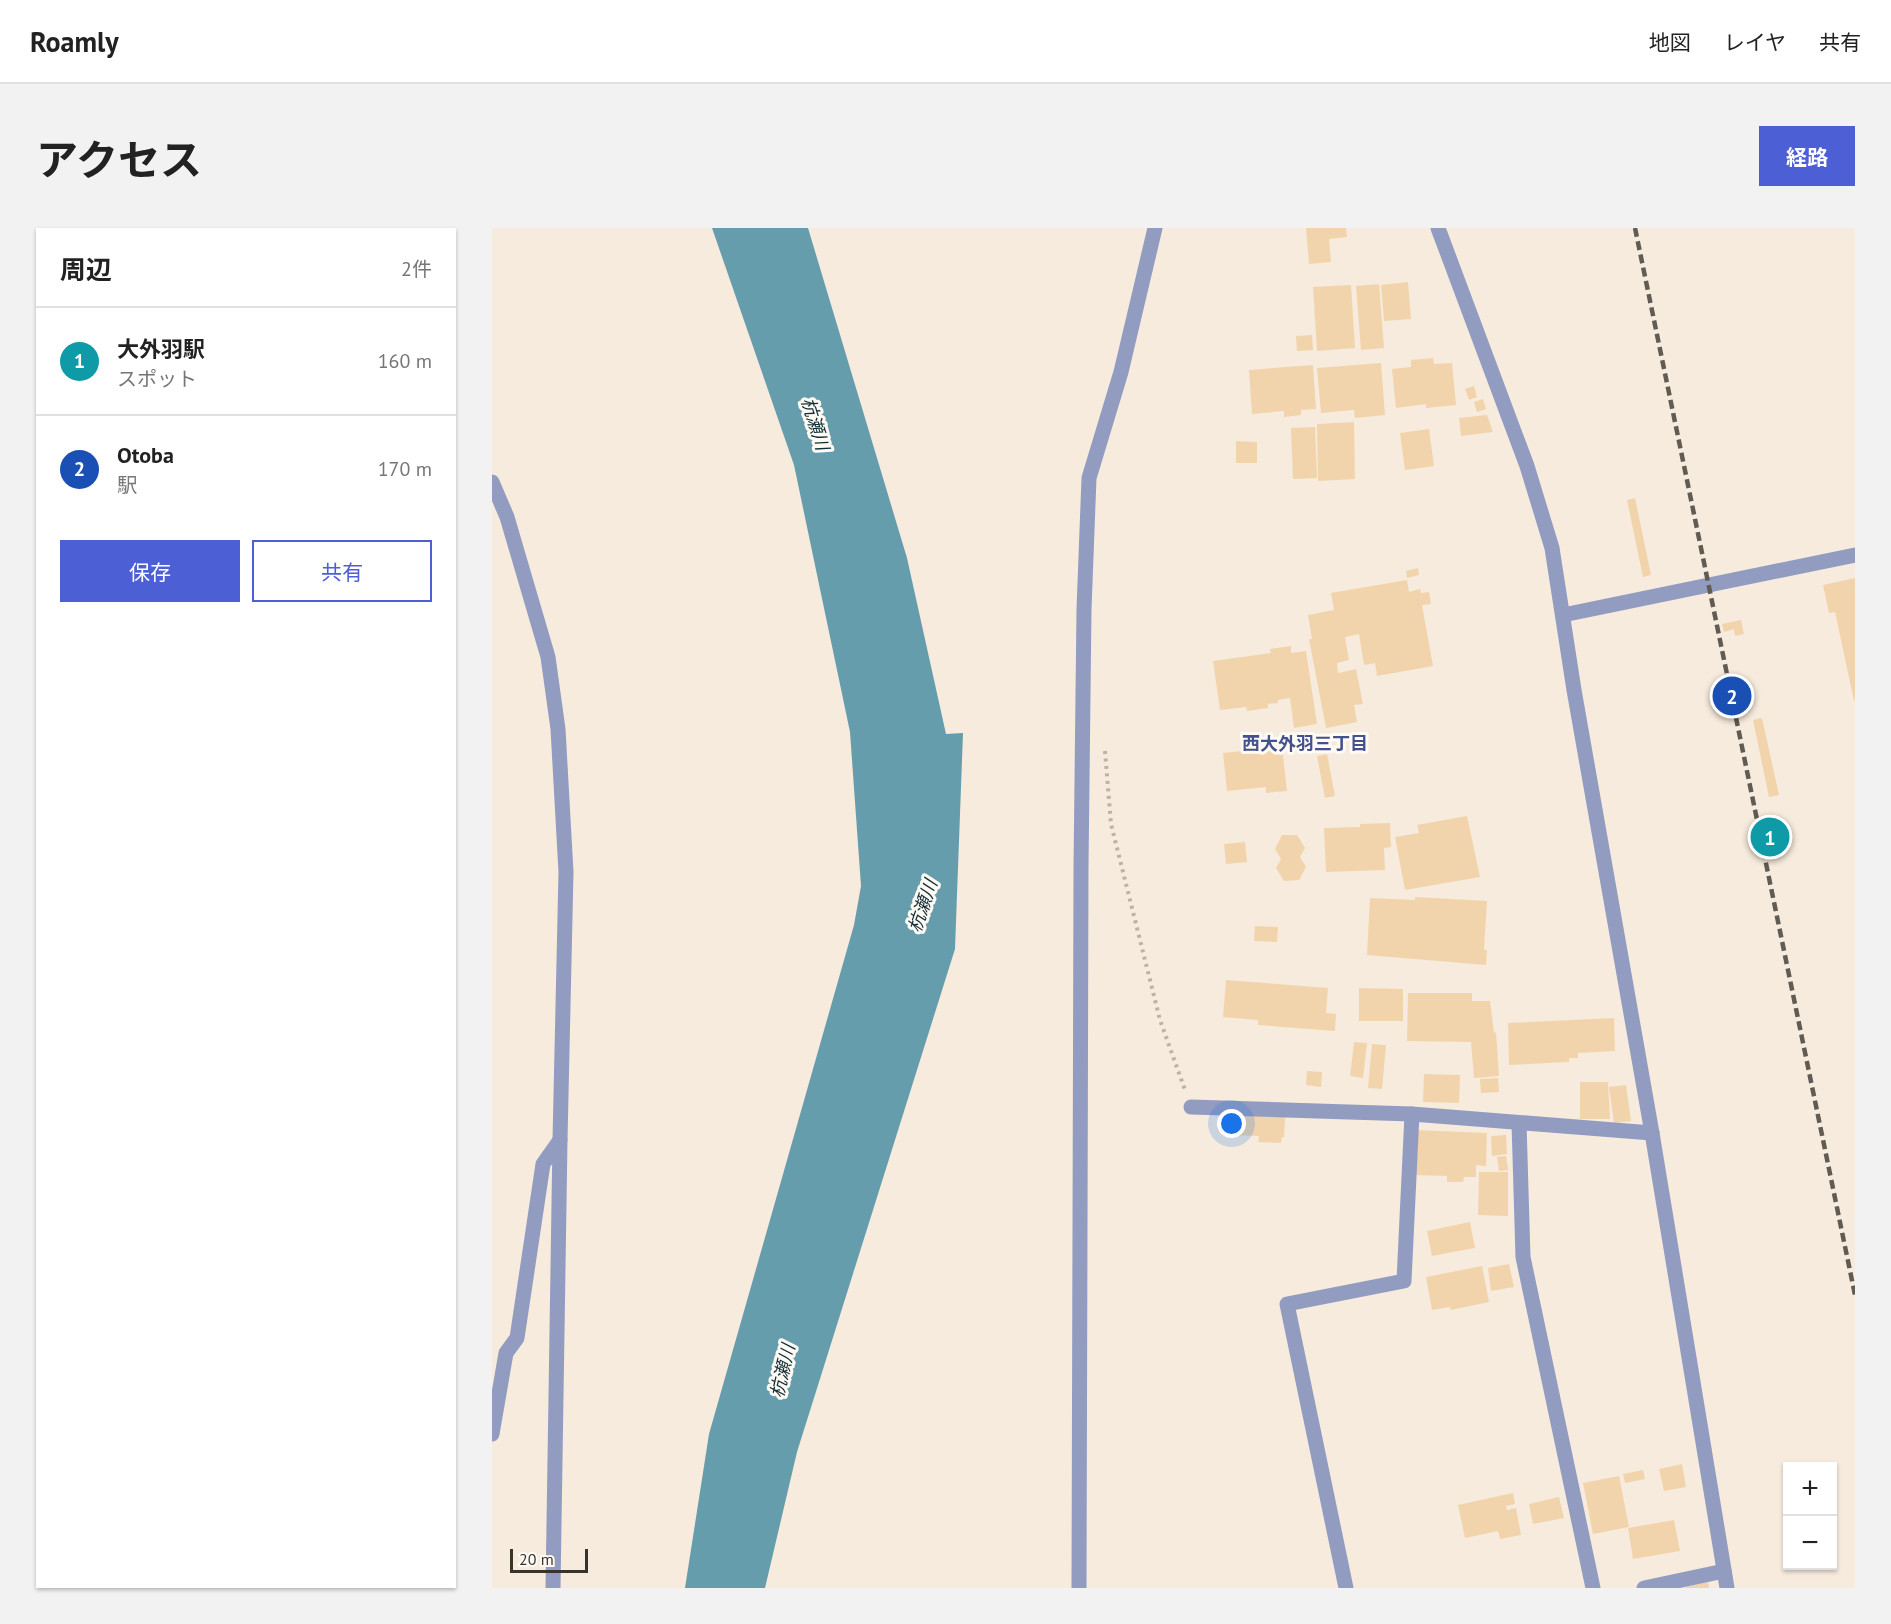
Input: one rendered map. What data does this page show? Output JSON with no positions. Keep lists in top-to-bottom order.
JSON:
{
  "districts": ["西大外羽三丁目"],
  "water": ["杭瀬川"],
  "scale_bar": "20 m",
  "page": {
    "header": "Roamly",
    "nav": ["地図", "レイヤ", "共有"],
    "title": "アクセス",
    "buttons": [
      "経路",
      ["保存", "共有"]
    ],
    "heading": ["周辺", "2件"],
    "list": [
      {
        "mark": "1",
        "name": "大外羽駅",
        "note": "スポット",
        "value": "160 m"
      },
      {
        "mark": "2",
        "name": "Otoba",
        "note": "駅",
        "value": "170 m"
      }
    ],
    "pins": ["2", "1"],
    "map_buttons": ["+", "−"],
    "scale": "20 m"
  }
}
